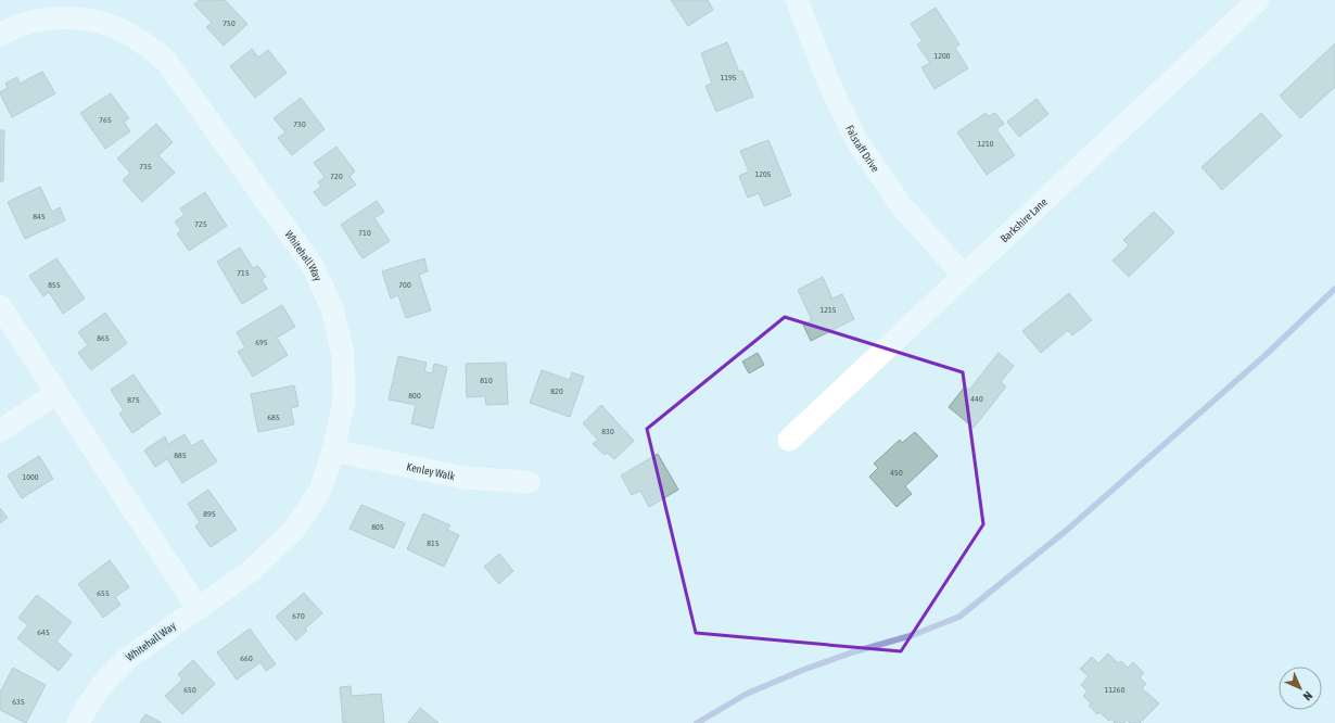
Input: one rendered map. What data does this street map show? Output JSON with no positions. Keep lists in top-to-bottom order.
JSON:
{
  "streets": {
    "street": [
      "Falstaff Drive",
      "Barkshire Lane",
      "Whitehall Way",
      "Kenley Walk"
    ]
  },
  "crossings": [
    ["Falstaff Drive", "Barkshire Lane"],
    ["Whitehall Way", "Kenley Walk"]
  ],
  "house_numbers": [
    "750",
    "1200",
    "1195",
    "765",
    "730",
    "1210",
    "735",
    "1205",
    "720",
    "845",
    "725",
    "710",
    "715",
    "855",
    "700",
    "1215",
    "865",
    "695",
    "810",
    "820",
    "800",
    "440",
    "875",
    "685",
    "830",
    "885",
    "450",
    "1000",
    "895",
    "805",
    "815",
    "655",
    "670",
    "645",
    "660",
    "650",
    "11260",
    "635"
  ],
  "north": "bottom right"
}
